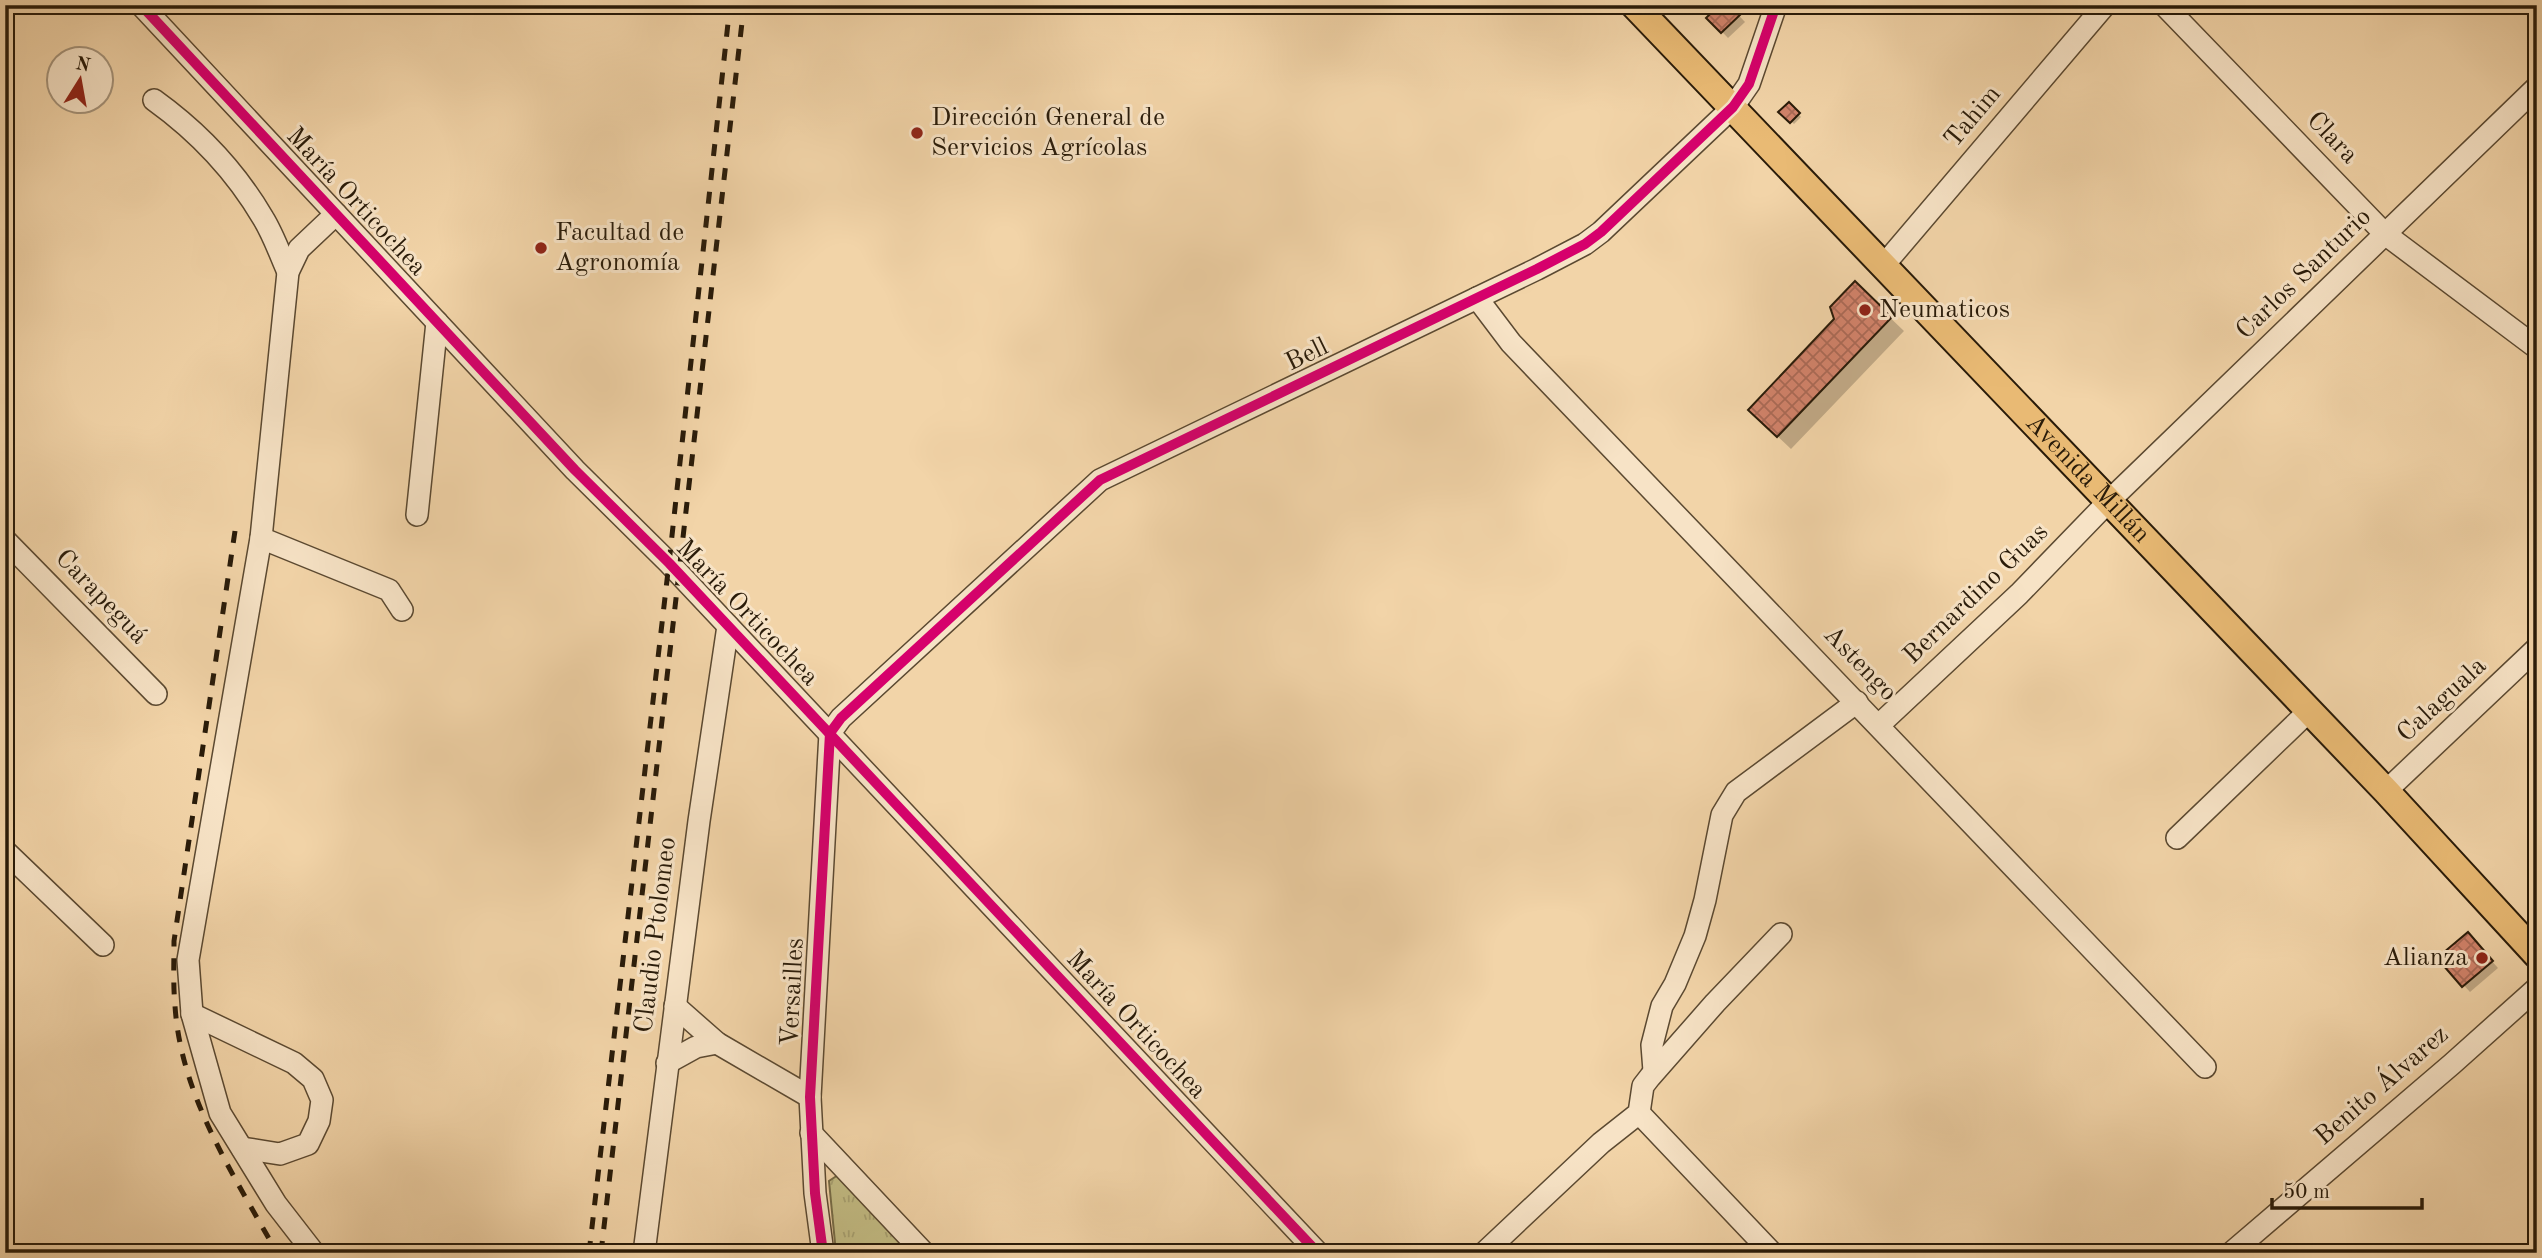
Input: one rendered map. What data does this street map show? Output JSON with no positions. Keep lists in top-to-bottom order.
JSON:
{
  "streets": {
    "main road": ["Avenida Millán"],
    "street": [
      "Tahim",
      "Clara",
      "María Orticochea",
      "Carlos Santurio",
      "Bell",
      "Bernardino Guas",
      "Carapeguá",
      "Astengo",
      "Calaguala",
      "Claudio Ptolomeo",
      "Versailles",
      "Benito Álvarez"
    ]
  },
  "crossings": [
    ["Tahim", "Avenida Millán"],
    ["Clara", "Carlos Santurio"],
    ["María Orticochea", "Bell"],
    ["María Orticochea", "Claudio Ptolomeo"],
    ["María Orticochea", "Versailles"],
    ["Carlos Santurio", "Avenida Millán"],
    ["Carlos Santurio", "Bernardino Guas"],
    ["Bell", "Avenida Millán"],
    ["Bell", "Astengo"],
    ["Bell", "Versailles"],
    ["Avenida Millán", "Bernardino Guas"],
    ["Avenida Millán", "Calaguala"],
    ["Bernardino Guas", "Astengo"]
  ],
  "places": [
    "Dirección General de Servicios Agrícolas",
    "Facultad de Agronomía",
    "Neumaticos",
    "Alianza"
  ],
  "scale_bar": "50 m",
  "north": "top"
}
